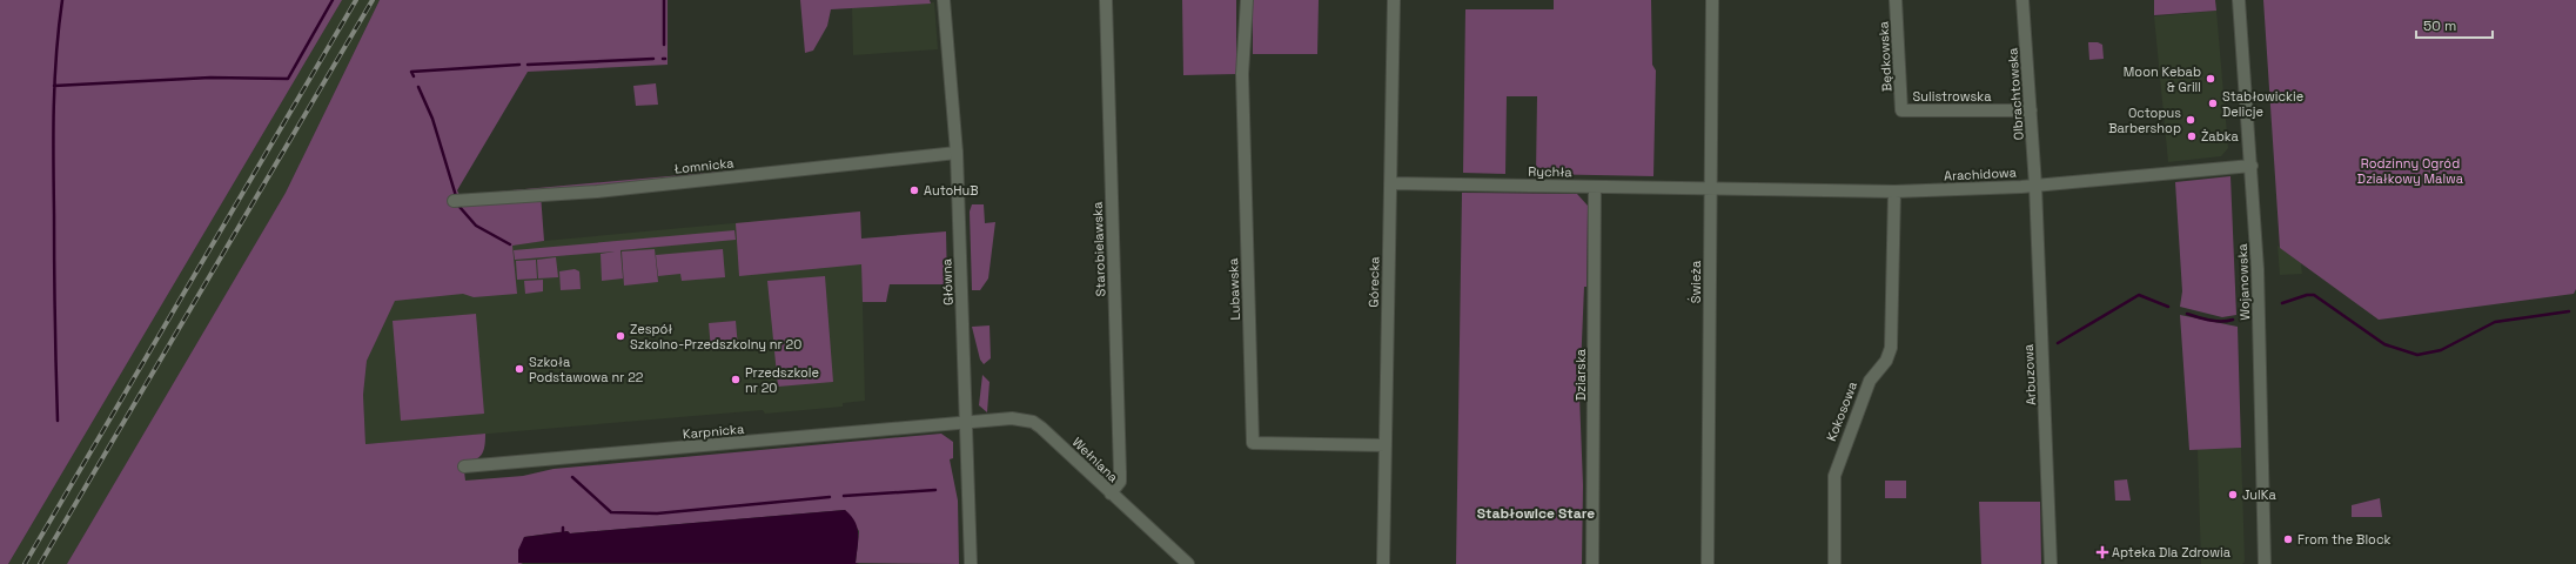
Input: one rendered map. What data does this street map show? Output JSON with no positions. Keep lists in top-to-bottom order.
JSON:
{
  "streets": {
    "street": [
      "Będkowska",
      "Olbrachtowska",
      "Sulistrowska",
      "Łomnicka",
      "Rychła",
      "Arachidowa",
      "Starobielawska",
      "Główna",
      "Górecka",
      "Świeża",
      "Wojanowska",
      "Lubawska",
      "Dziarska",
      "Arbuzowa",
      "Kokosowa",
      "Karpnicka",
      "Wełniana"
    ]
  },
  "crossings": [
    ["Będkowska", "Sulistrowska"],
    ["Olbrachtowska", "Sulistrowska"],
    ["Olbrachtowska", "Arachidowa"],
    ["Olbrachtowska", "Arbuzowa"],
    ["Łomnicka", "Główna"],
    ["Rychła", "Arachidowa"],
    ["Rychła", "Górecka"],
    ["Rychła", "Świeża"],
    ["Rychła", "Dziarska"],
    ["Arachidowa", "Świeża"],
    ["Arachidowa", "Wojanowska"],
    ["Arachidowa", "Arbuzowa"],
    ["Arachidowa", "Kokosowa"],
    ["Starobielawska", "Wełniana"],
    ["Główna", "Karpnicka"],
    ["Główna", "Wełniana"],
    ["Górecka", "Lubawska"],
    ["Karpnicka", "Wełniana"]
  ],
  "districts": ["Stabłowice Stare"],
  "parks": ["Rodzinny Ogród Działkowy Malwa"],
  "places": {
    "other": [
      "Moon Kebab & Grill",
      "Stabłowickie Delicje",
      "Octopus Barbershop",
      "Żabka",
      "AutoHuB",
      "Zespół Szkolno-Przedszkolny nr 20",
      "Szkoła Podstawowa nr 22",
      "Przedszkole nr 20",
      "JulKa",
      "From the Block"
    ],
    "health": ["Apteka Dla Zdrowia"]
  },
  "scale_bar": "50 m"
}
